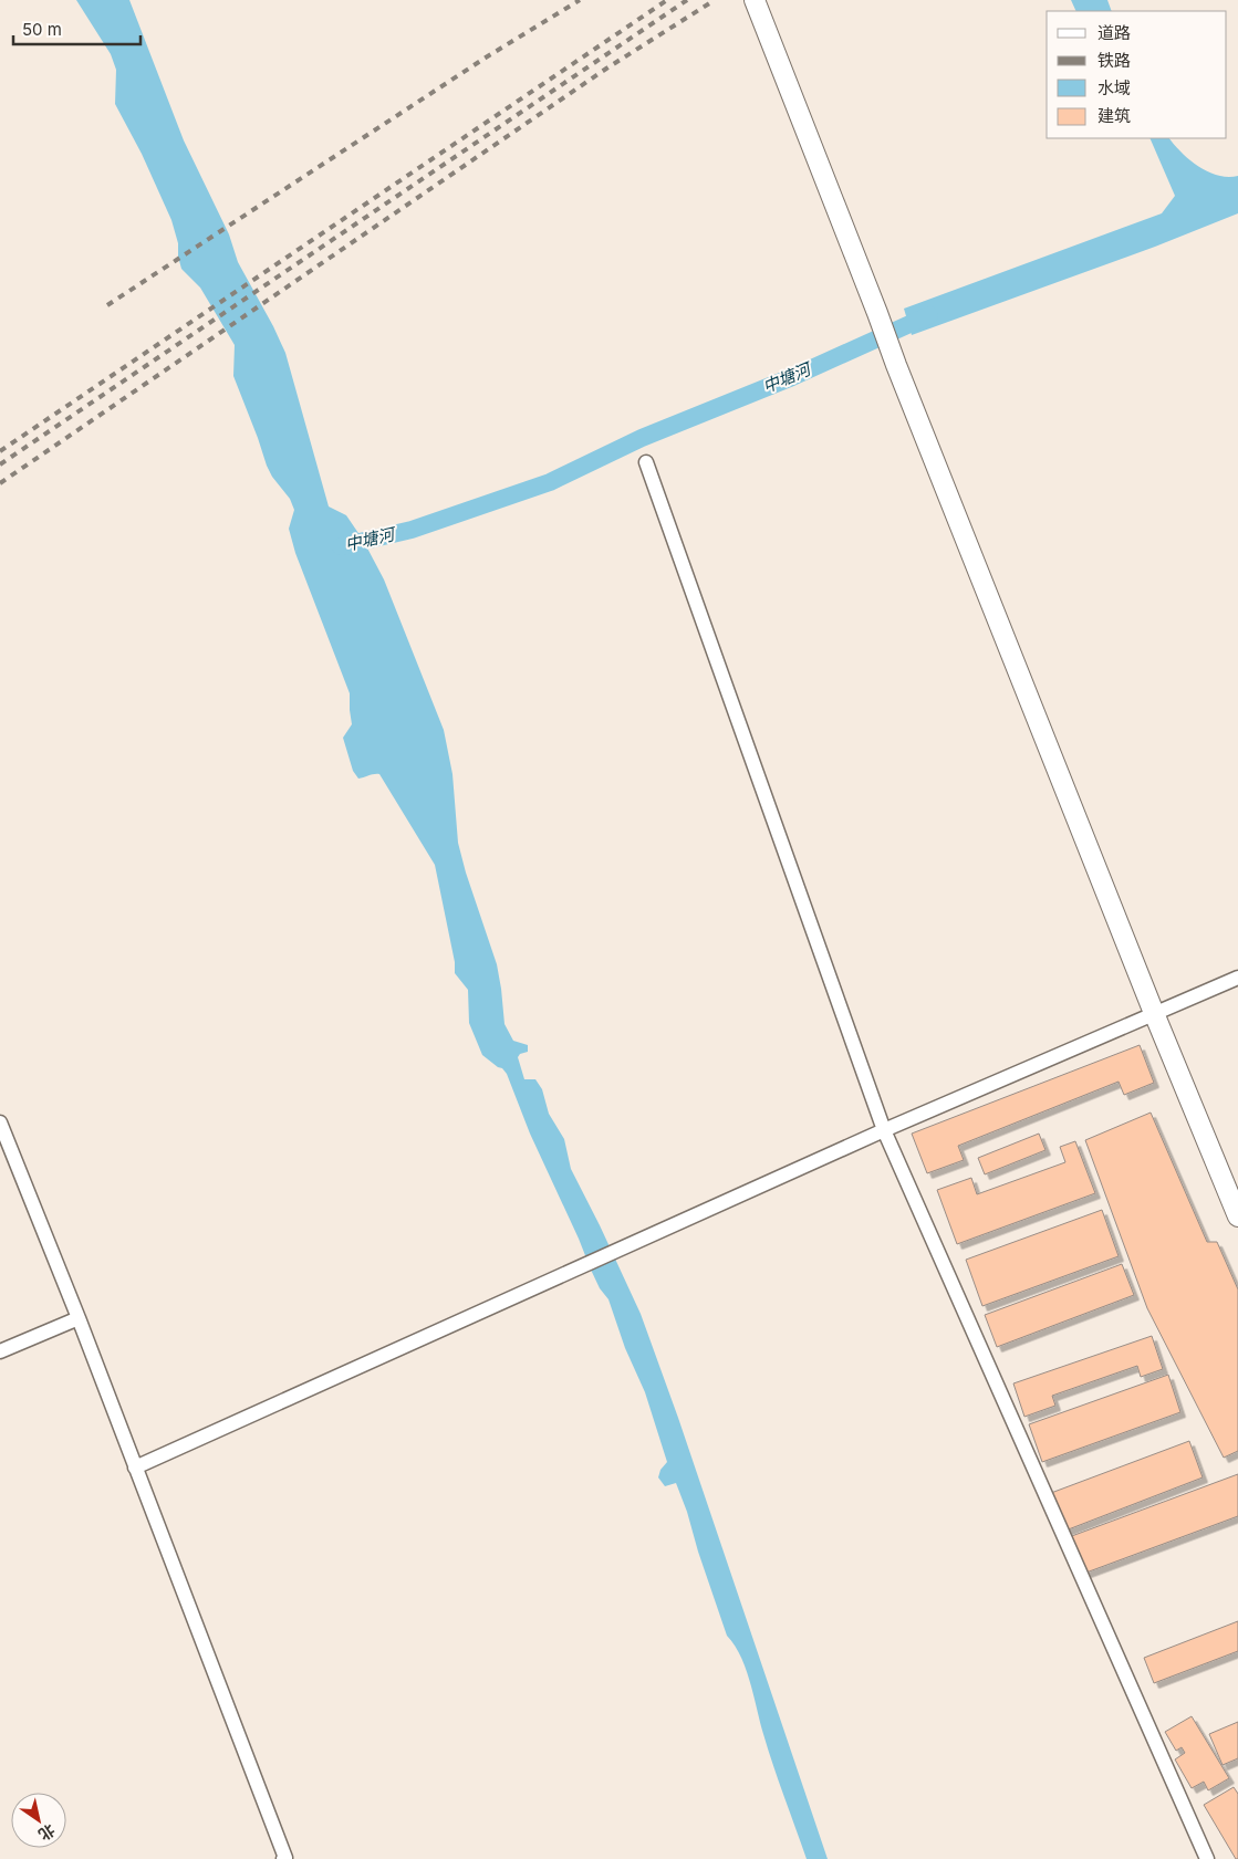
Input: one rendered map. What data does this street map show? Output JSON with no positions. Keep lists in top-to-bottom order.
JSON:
{
  "water": ["中塘河"],
  "legend": [
    "道路",
    "铁路",
    "水域",
    "建筑"
  ],
  "scale_bar": "50 m",
  "north": "bottom right"
}
